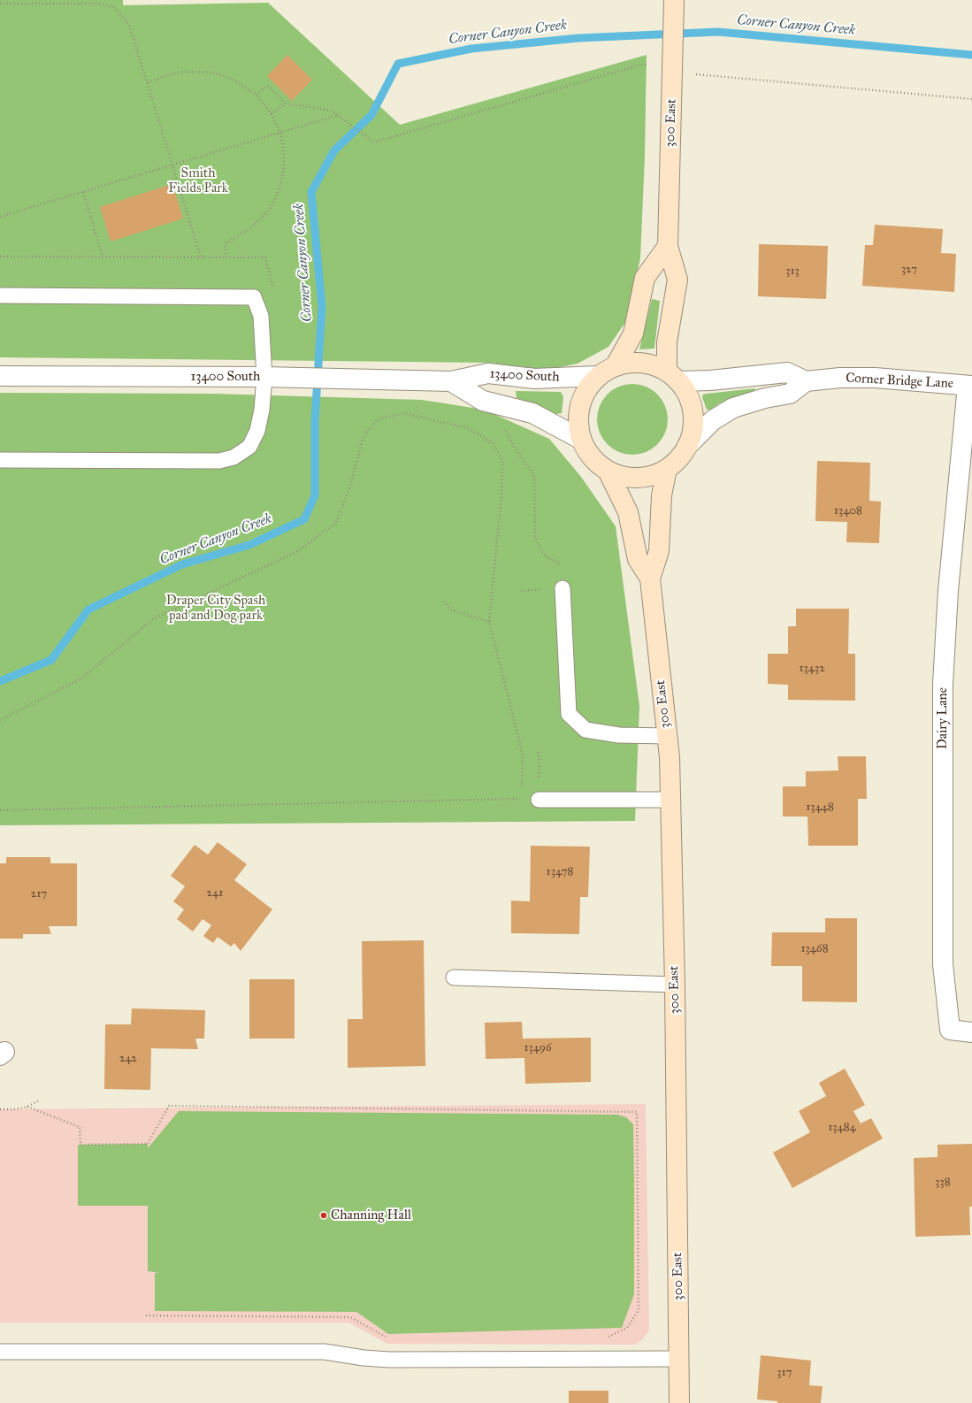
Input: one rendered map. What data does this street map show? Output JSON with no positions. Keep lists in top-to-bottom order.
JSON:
{
  "streets": {
    "main road": ["300 East"],
    "street": ["13400 South", "Corner Bridge Lane", "Dairy Lane"]
  },
  "crossings": [
    ["300 East", "13400 South"],
    ["Corner Bridge Lane", "Dairy Lane"]
  ],
  "water": ["Corner Canyon Creek"],
  "parks": ["Smith Fields Park", "Draper City Spash pad and Dog park"],
  "places": ["Channing Hall"],
  "house_numbers": [
    "327",
    "313",
    "13408",
    "13432",
    "13448",
    "13478",
    "241",
    "217",
    "13468",
    "13496",
    "242",
    "13484",
    "338",
    "317"
  ]
}
